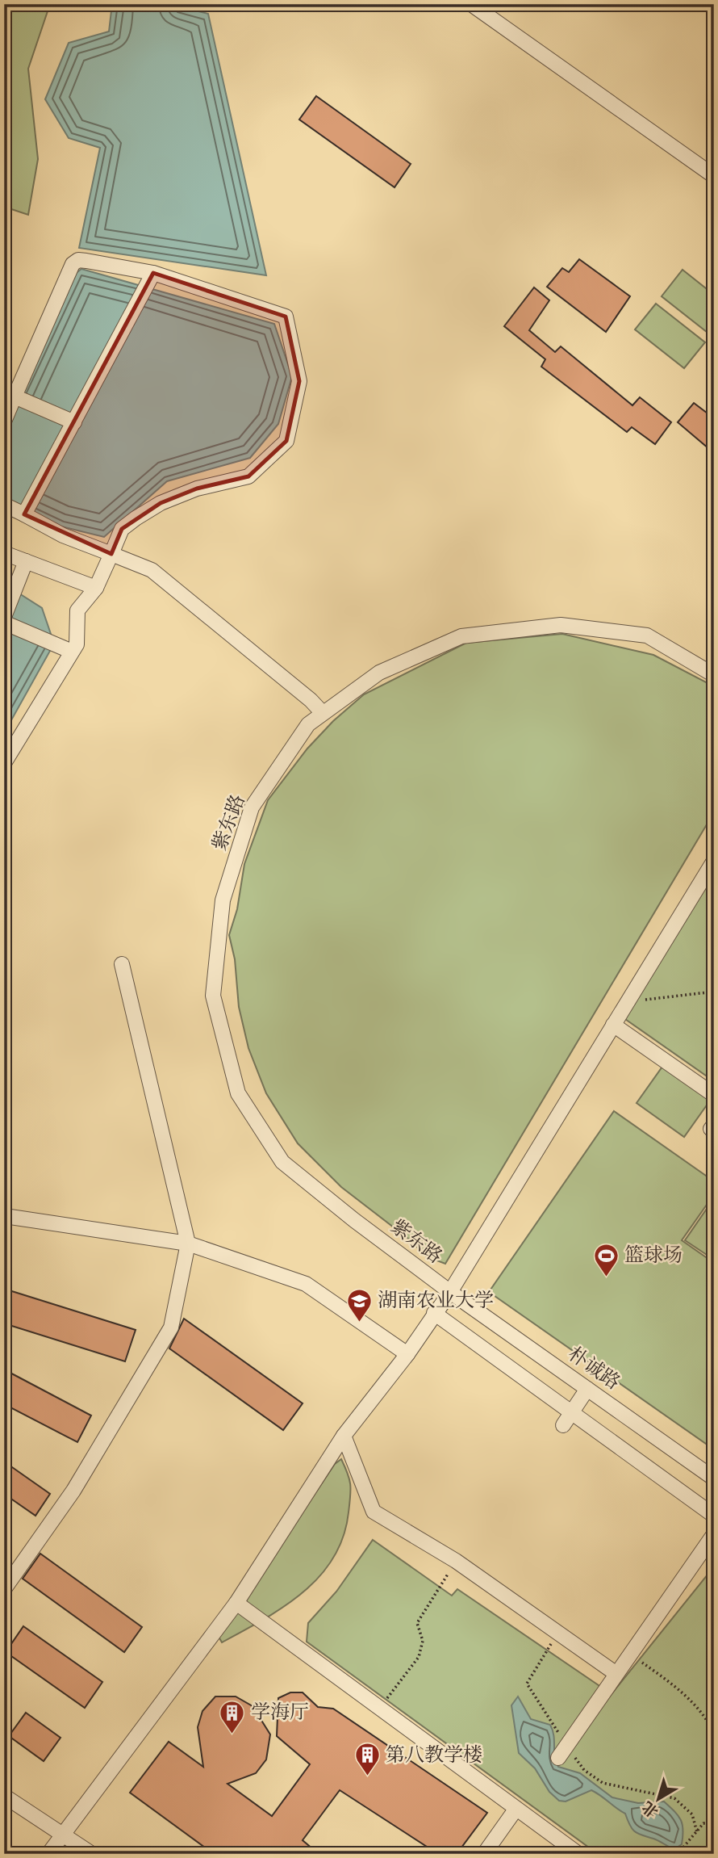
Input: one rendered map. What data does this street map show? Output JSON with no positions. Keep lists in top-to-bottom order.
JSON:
{
  "streets": {
    "street": ["紫东路", "朴诚路"]
  },
  "crossings": [
    ["紫东路", "朴诚路"]
  ],
  "places": {
    "sports": ["篮球场"],
    "school or university": ["湖南农业大学"],
    "building": ["学海厅", "第八教学楼"]
  },
  "north": "bottom left"
}
